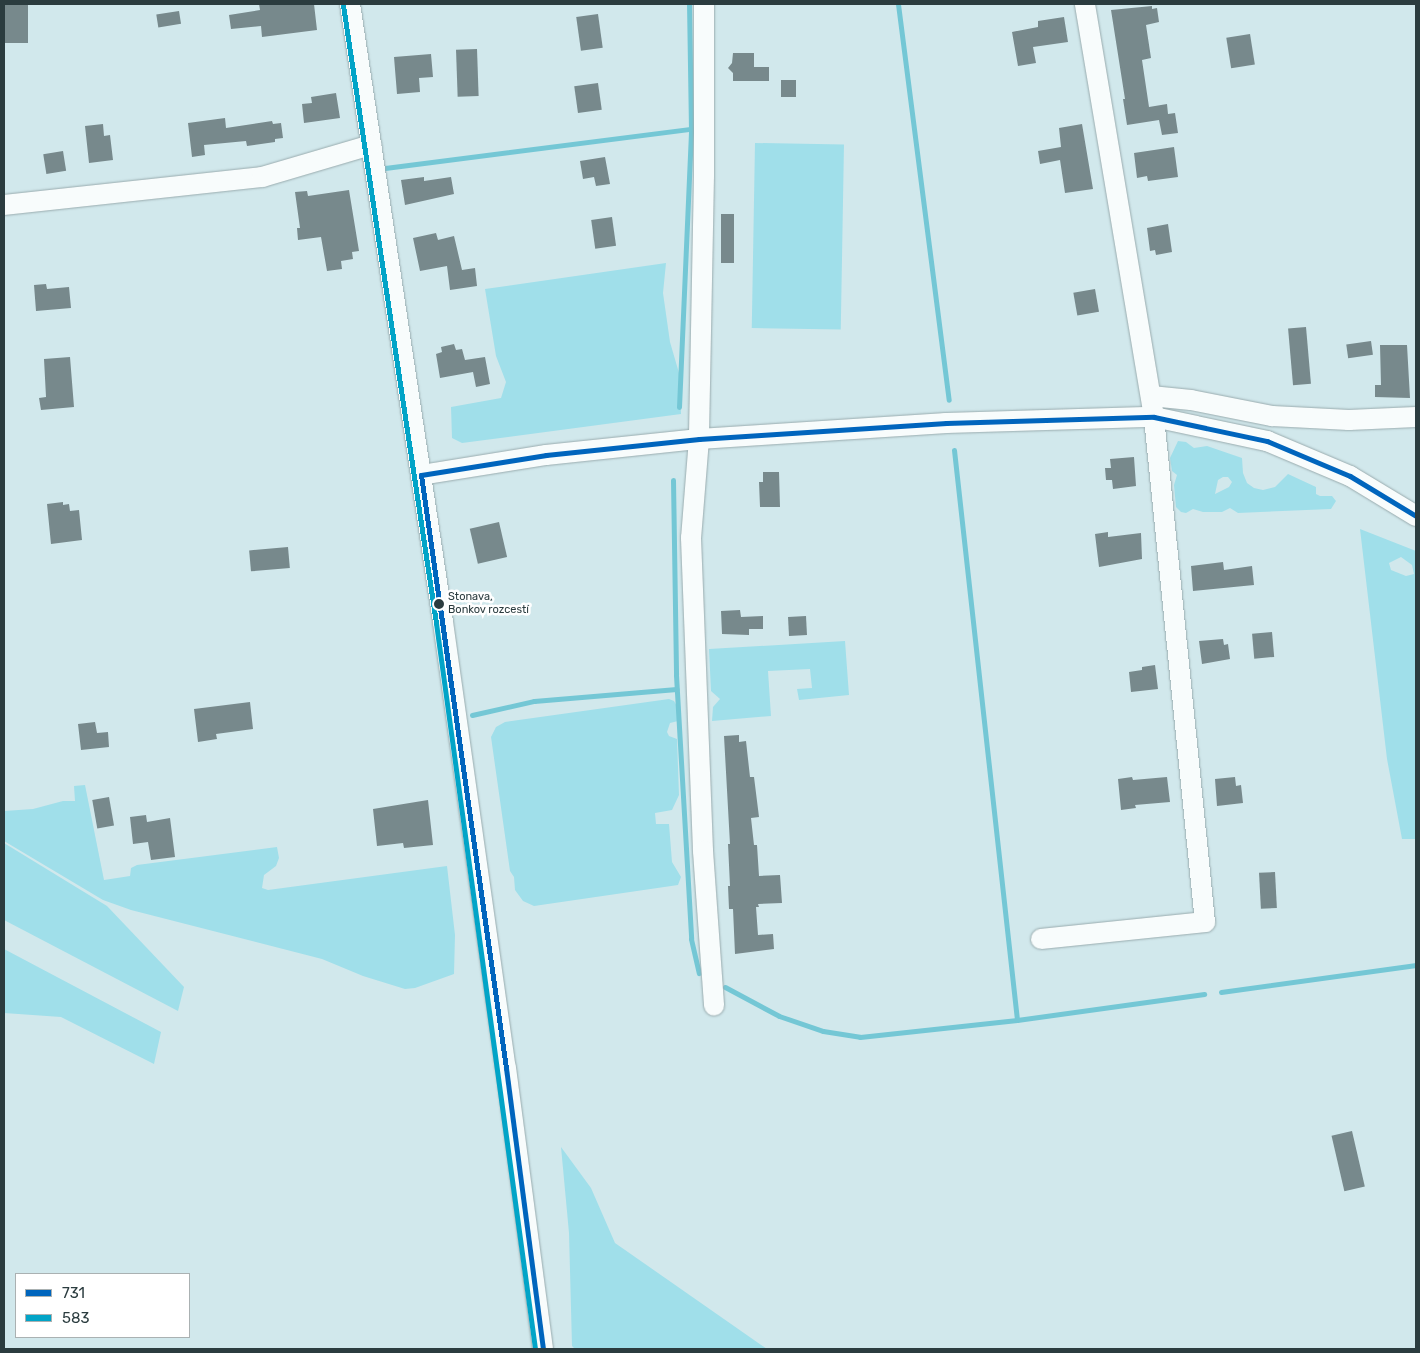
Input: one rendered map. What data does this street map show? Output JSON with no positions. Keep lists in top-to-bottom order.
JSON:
{
  "places": ["Stonava, Bonkov rozcestí"],
  "lines": ["transit line 583", "transit line 731"],
  "legend": ["731", "583"]
}
